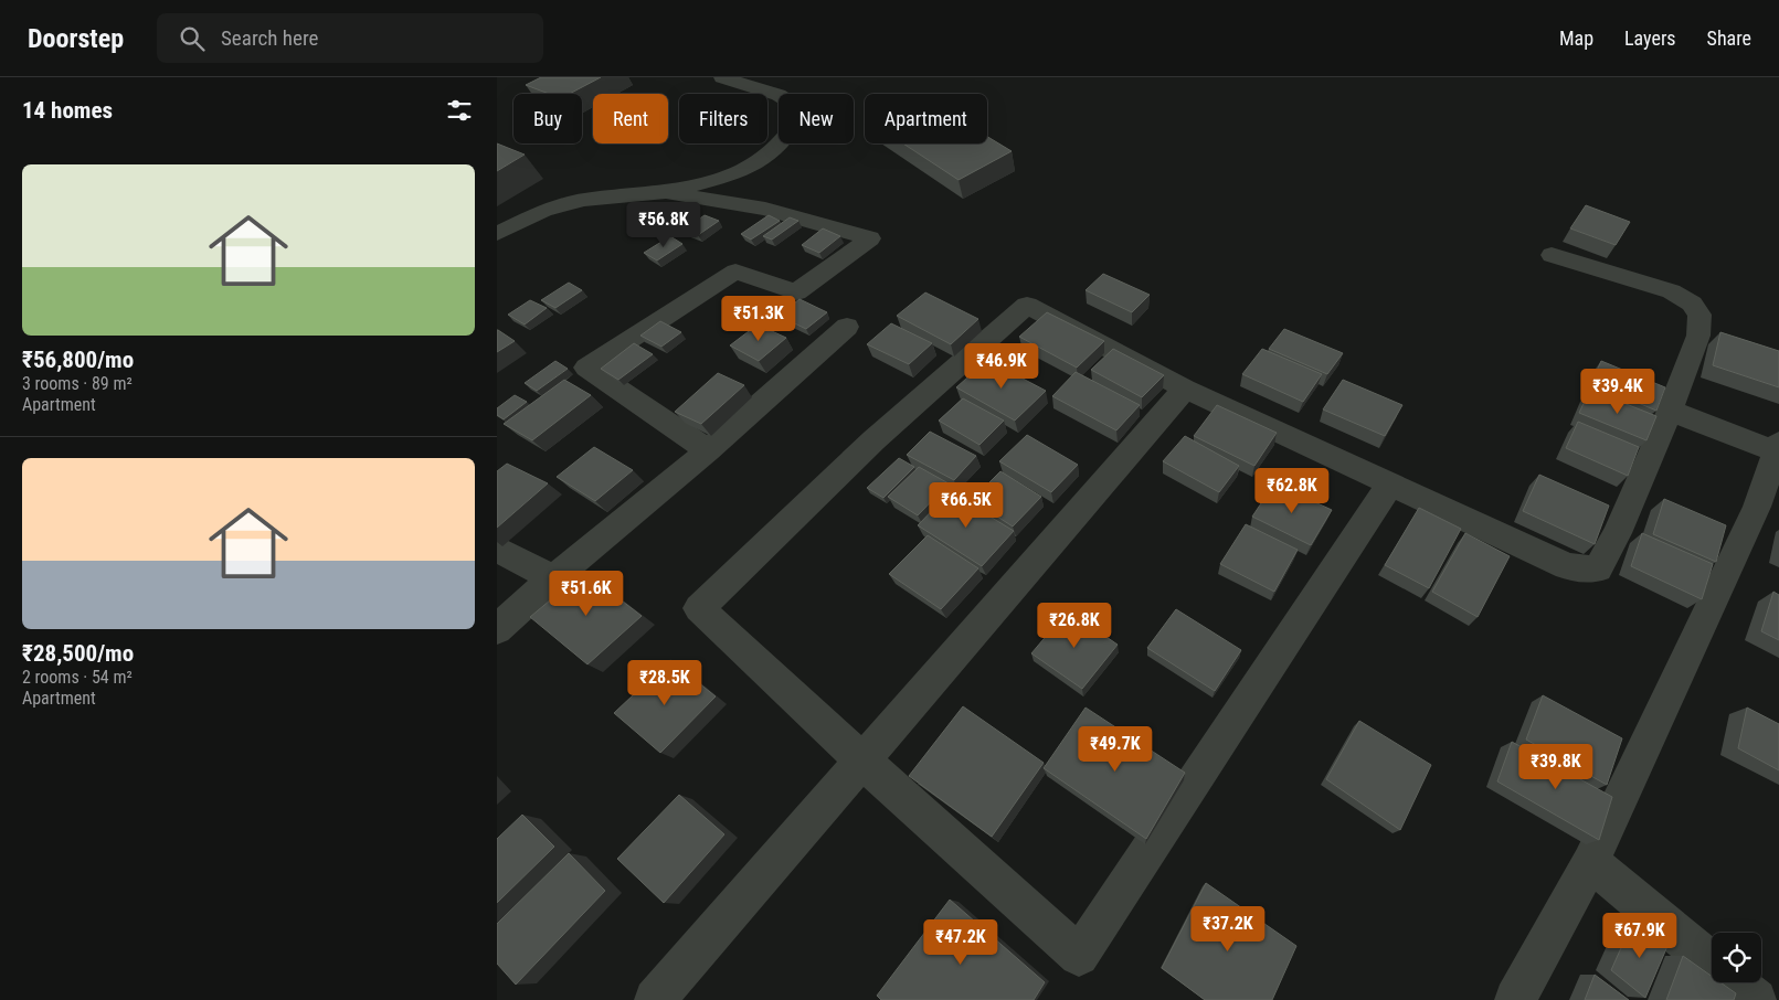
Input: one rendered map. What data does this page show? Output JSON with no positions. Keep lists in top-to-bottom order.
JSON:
{
  "page": {
    "header": "Doorstep",
    "search": "Search here",
    "nav": ["Map", "Layers", "Share"],
    "heading": "14 homes",
    "chip": [
      "Buy",
      "Rent",
      "Filters",
      "New",
      "Apartment"
    ],
    "list": [
      {
        "name": "₹56,800/mo",
        "note": "3 rooms · 89 m² · Apartment"
      },
      {
        "name": "₹28,500/mo",
        "note": "2 rooms · 54 m² · Apartment"
      }
    ],
    "price": [
      "₹56.8K",
      "₹51.3K",
      "₹46.9K",
      "₹39.4K",
      "₹62.8K",
      "₹66.5K",
      "₹51.6K",
      "₹26.8K",
      "₹28.5K",
      "₹49.7K",
      "₹39.8K",
      "₹37.2K",
      "₹67.9K",
      "₹47.2K"
    ]
  }
}
